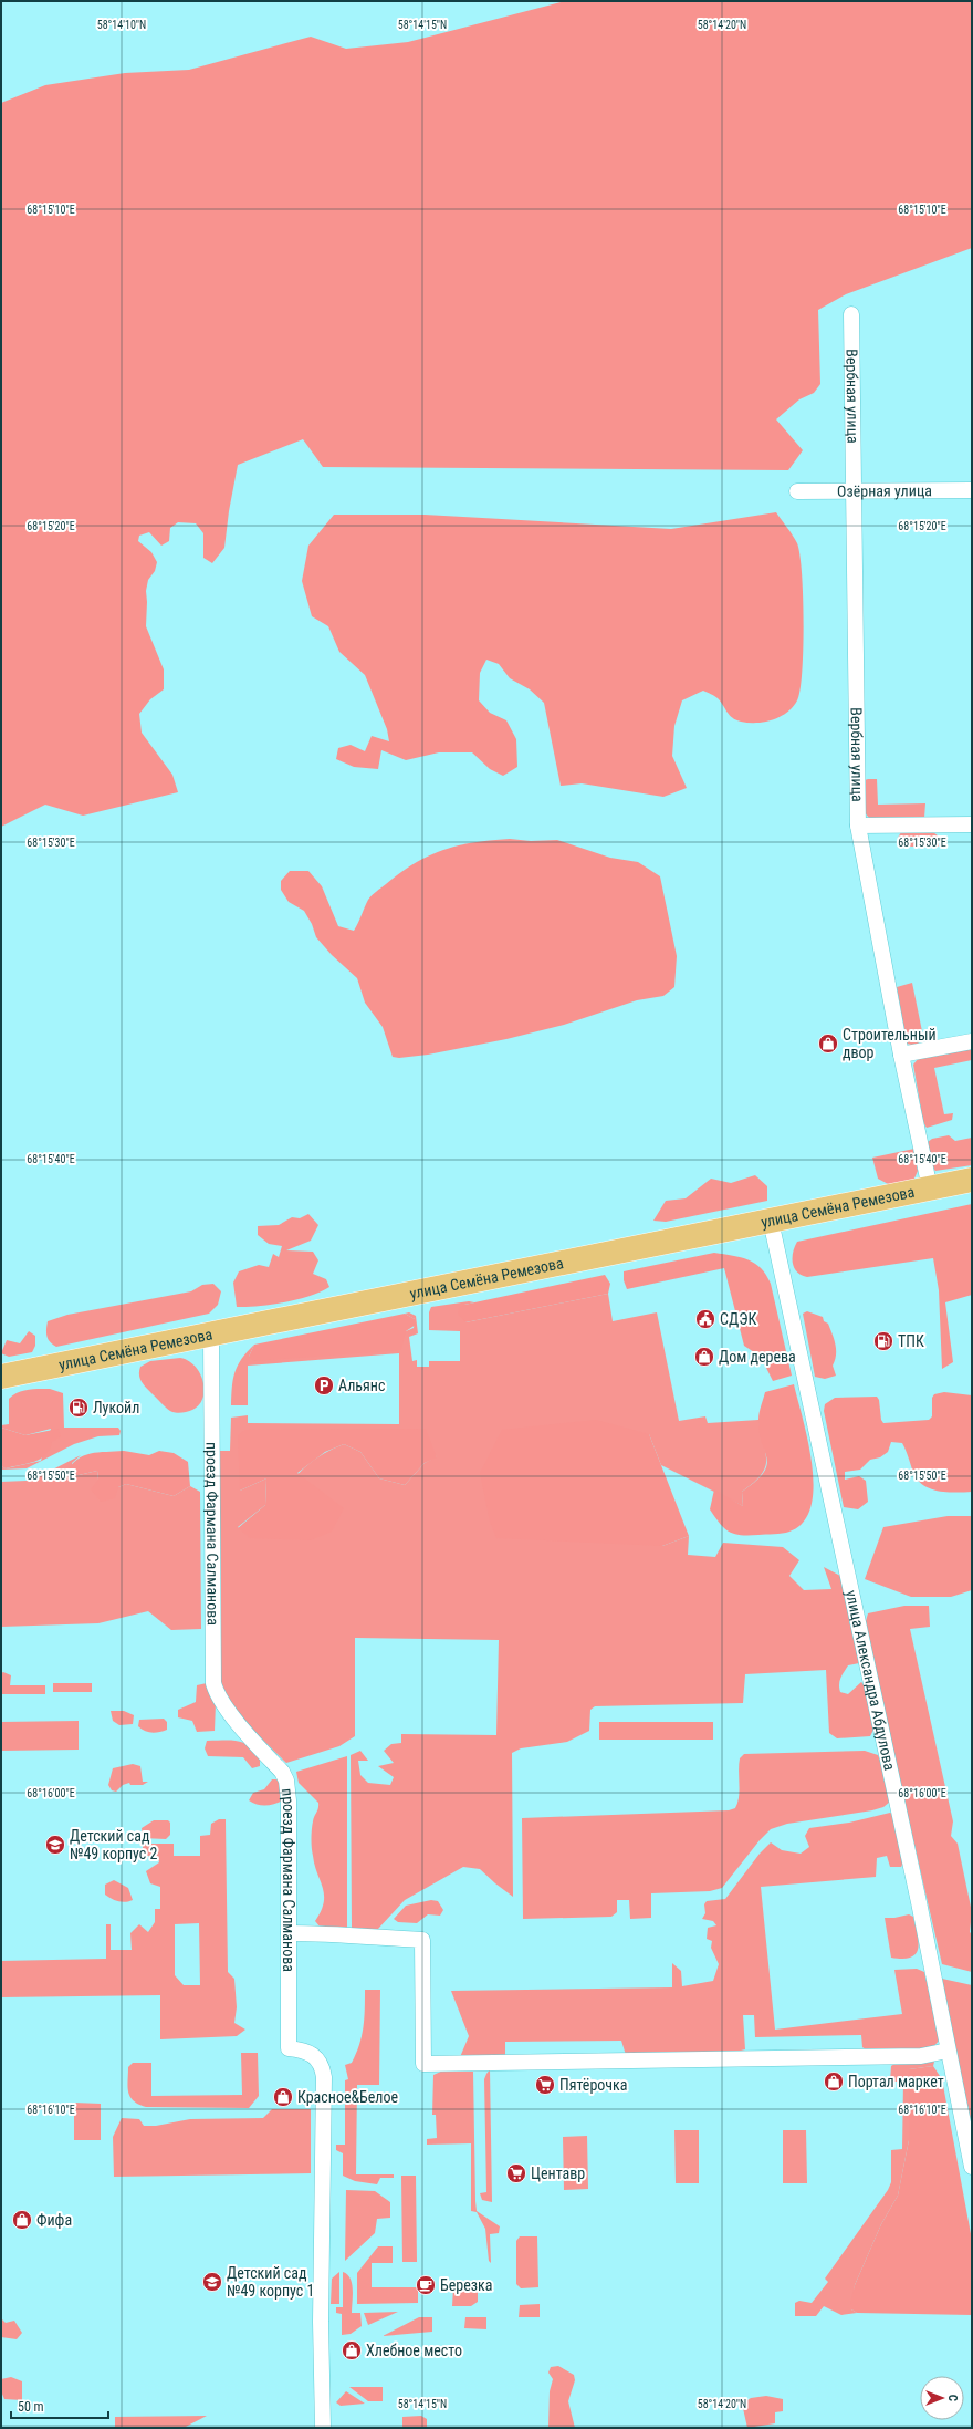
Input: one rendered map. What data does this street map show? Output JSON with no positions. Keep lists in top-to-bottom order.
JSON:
{
  "streets": {
    "main road": ["улица Семёна Ремезова"],
    "street": [
      "Вербная улица",
      "Озёрная улица",
      "проезд Фармана Салманова",
      "улица Александра Абдулова"
    ]
  },
  "crossings": [
    ["Вербная улица", "Озёрная улица"],
    ["Вербная улица", "улица Семёна Ремезова"],
    ["улица Семёна Ремезова", "проезд Фармана Салманова"],
    ["улица Семёна Ремезова", "улица Александра Абдулова"]
  ],
  "places": {
    "shop": [
      "Строительный двор",
      "Дом дерева",
      "Портал маркет",
      "Красное&Белое",
      "Фифа",
      "Хлебное место"
    ],
    "public building": ["СДЭК"],
    "fuel station": ["ТПК", "Лукойл"],
    "parking": ["Альянс"],
    "school or university": ["Детский сад №49 корпус 2", "Детский сад №49 корпус 1"],
    "supermarket": ["Пятёрочка", "Центавр"],
    "cafe": ["Березка"]
  },
  "scale_bar": "50 m",
  "north": "right",
  "coordinates": [
    "58°14'10\"N",
    "58°14'15\"N",
    "58°14'20\"N",
    "68°15'10\"E",
    "68°15'20\"E",
    "68°15'30\"E",
    "68°15'40\"E",
    "68°15'50\"E",
    "68°16'00\"E",
    "68°16'10\"E"
  ]
}
